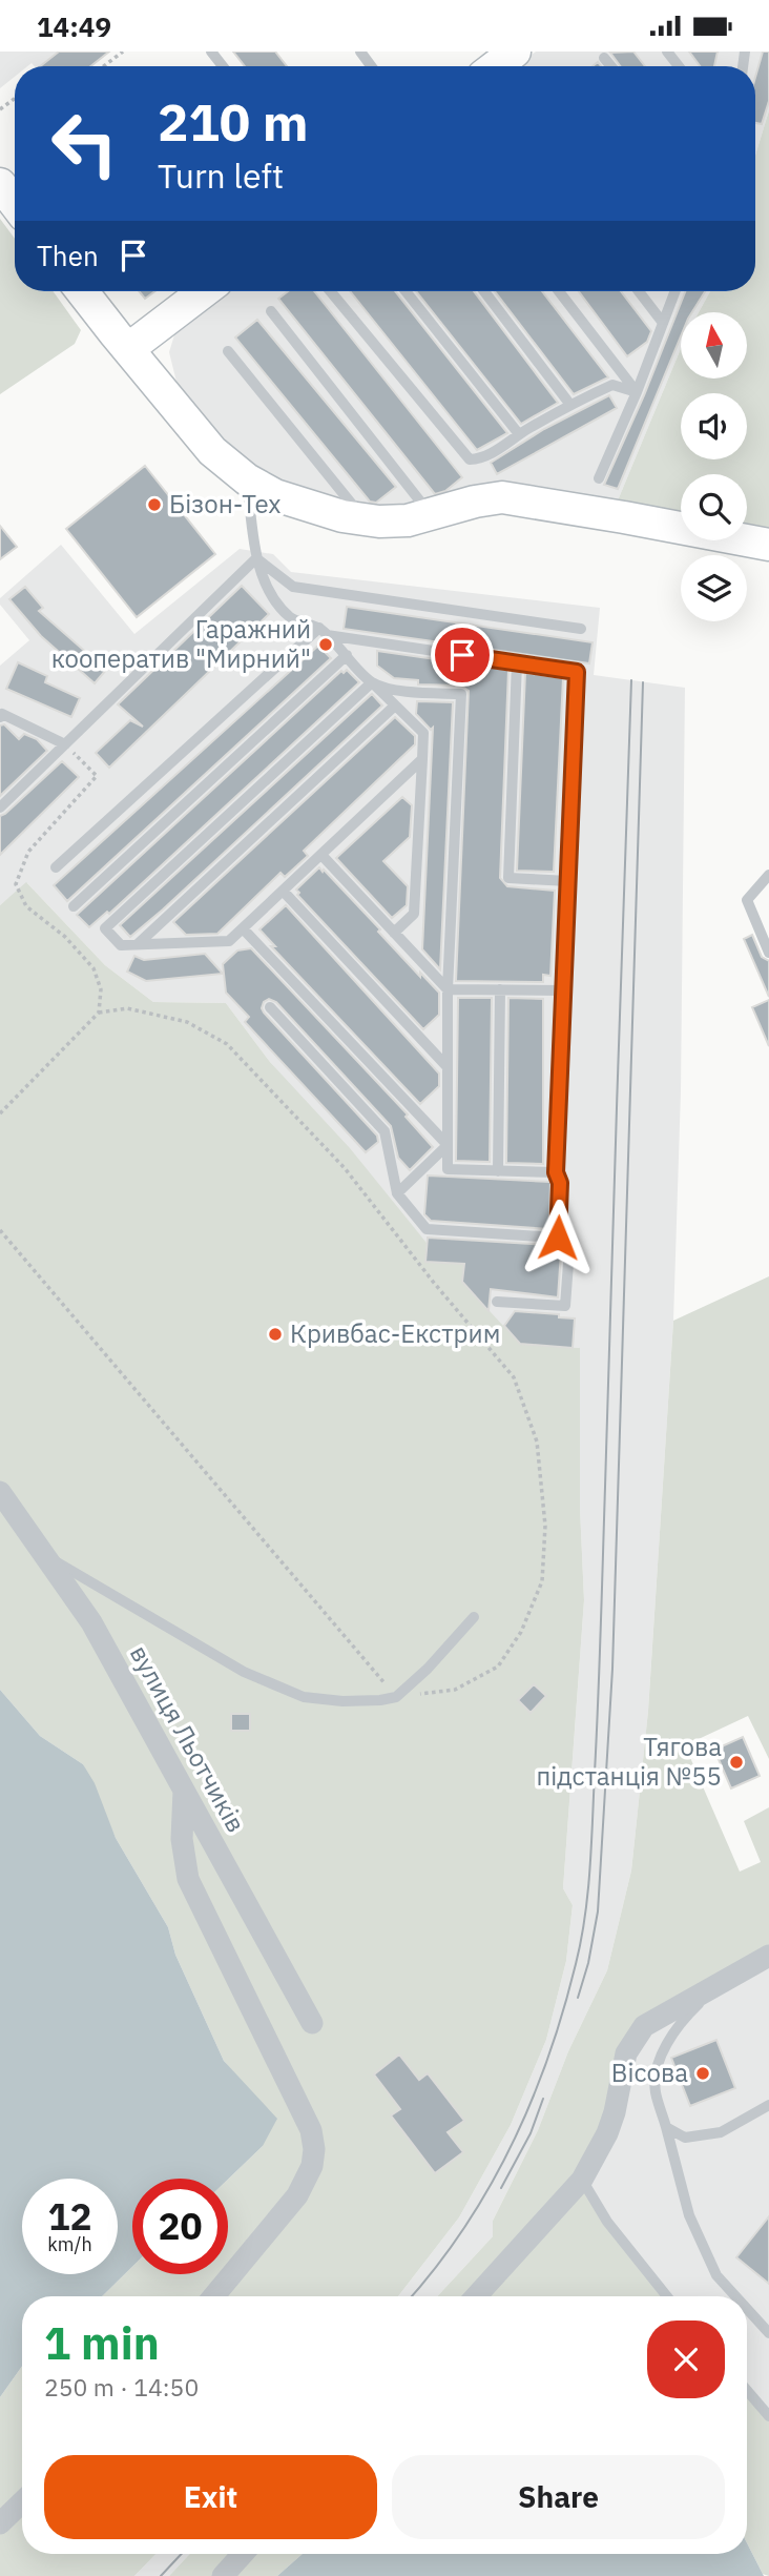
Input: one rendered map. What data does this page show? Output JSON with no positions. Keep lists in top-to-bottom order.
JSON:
{
  "streets": {
    "street": ["вулиця Льотчиків"]
  },
  "places": [
    "Бізон-Тех",
    "Гаражний кооператив \"Мирний\"",
    "Кривбас-Екстрим",
    "Тягова підстанція №55",
    "Вісова"
  ],
  "north": "top",
  "page": {
    "status": "14:49",
    "turn": ["210 m", "Turn left"],
    "then": "Then",
    "speed": "12 km/h",
    "limit": "20",
    "heading": ["1 min", "250 m · 14:50"],
    "buttons": ["Exit", "Share"]
  }
}
